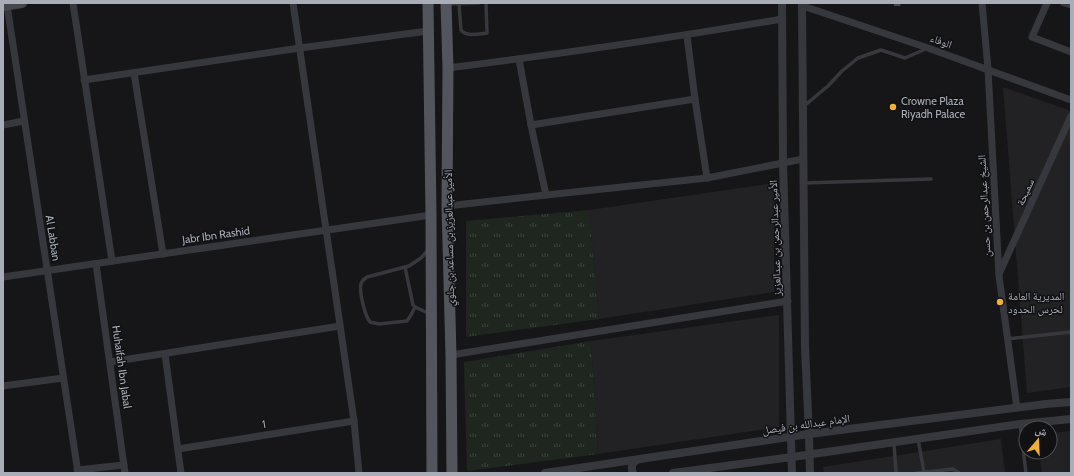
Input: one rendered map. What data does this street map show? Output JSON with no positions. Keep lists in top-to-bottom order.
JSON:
{
  "streets": {
    "main road": ["الأمير عبدالعزيز بن مساعد بن جلوي"],
    "street": [
      "الوفاء",
      "سميحة",
      "الشيخ عبدالرحمن بن حسن",
      "Jabr Ibn Rashid",
      "Al Labban",
      "الأمير عبدالرحمن بن عبدالعزيز",
      "Huhaifah Ibn Jabal",
      "1",
      "الإمام عبدالله بن فيصل"
    ]
  },
  "crossings": [
    ["الوفاء", "الشيخ عبدالرحمن بن حسن"],
    ["سميحة", "الشيخ عبدالرحمن بن حسن"],
    ["الشيخ عبدالرحمن بن حسن", "الإمام عبدالله بن فيصل"],
    ["Jabr Ibn Rashid", "Al Labban"],
    ["Jabr Ibn Rashid", "الأمير عبدالعزيز بن مساعد بن جلوي"],
    ["Jabr Ibn Rashid", "Huhaifah Ibn Jabal"],
    ["الأمير عبدالرحمن بن عبدالعزيز", "الإمام عبدالله بن فيصل"]
  ],
  "places": ["Crowne Plaza Riyadh Palace", "المديرية العامة لحرس الحدود"],
  "north": "top"
}
